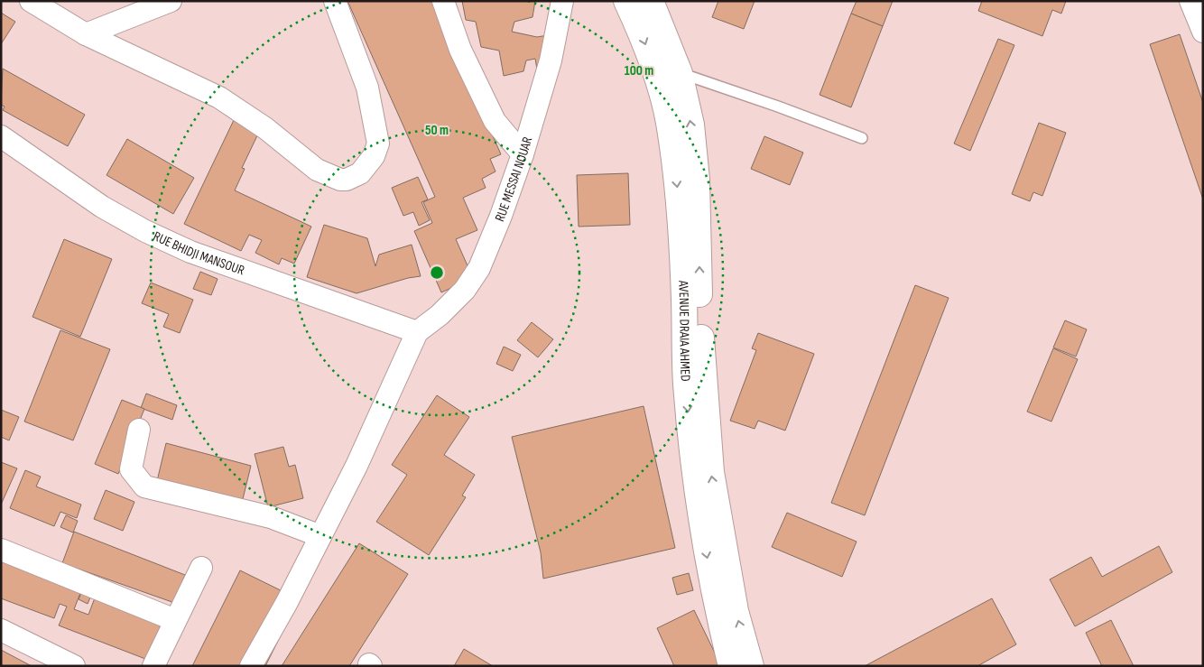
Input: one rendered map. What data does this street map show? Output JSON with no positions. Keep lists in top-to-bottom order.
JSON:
{
  "streets": {
    "street": ["RUE MESSAI NOUAR", "RUE BHIDJI MANSOUR", "AVENUE DRAIA AHMED"]
  },
  "crossings": [
    ["RUE MESSAI NOUAR", "RUE BHIDJI MANSOUR"]
  ],
  "rings": ["100 m", "50 m"]
}
